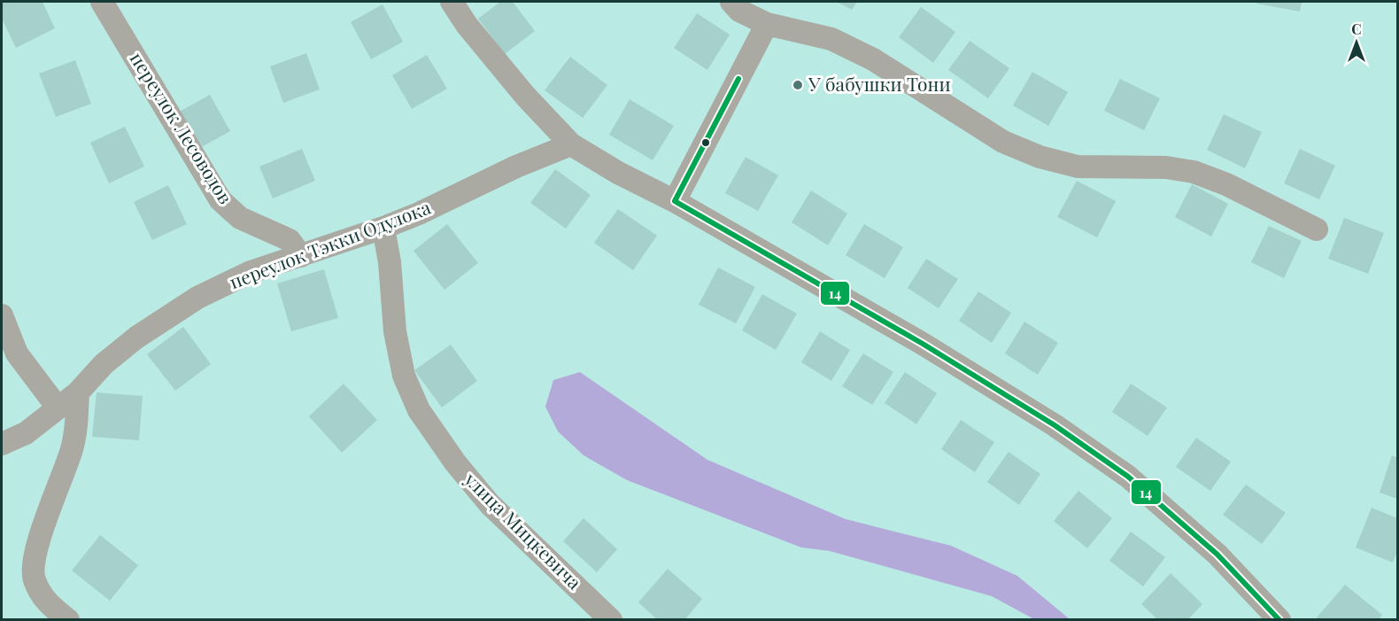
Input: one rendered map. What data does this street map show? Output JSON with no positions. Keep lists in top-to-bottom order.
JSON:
{
  "streets": {
    "street": ["переулок Лесоводов", "переулок Тэкки Одулока", "улица Мицкевича"]
  },
  "crossings": [
    ["переулок Лесоводов", "переулок Тэкки Одулока"],
    ["переулок Тэкки Одулока", "улица Мицкевича"]
  ],
  "places": ["У бабушки Тони"],
  "lines": ["transit line 14"],
  "north": "top"
}
